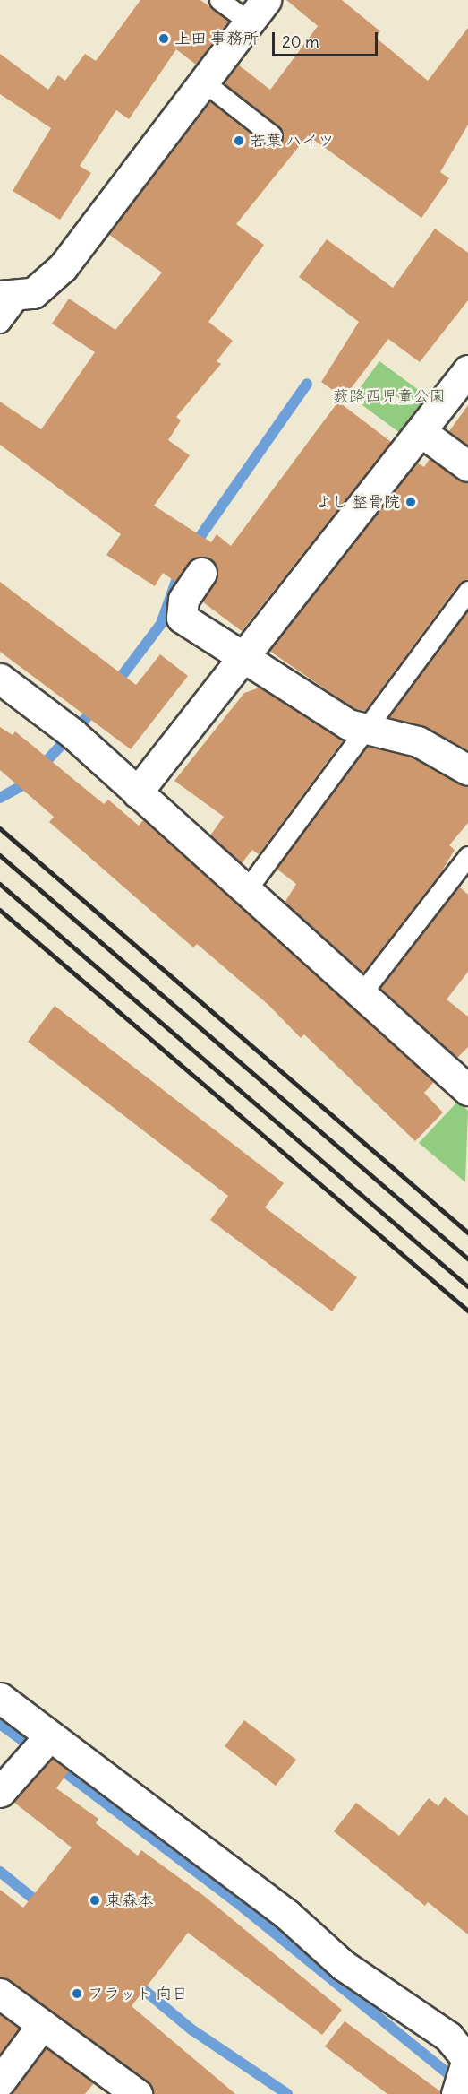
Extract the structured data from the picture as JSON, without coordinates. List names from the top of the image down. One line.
{"parks":["薮路西児童公園"],"places":["上田 事務所","若葉 ハイツ","よし 整骨院","東森本","フラット 向日"],"scale_bar":"20 m"}
